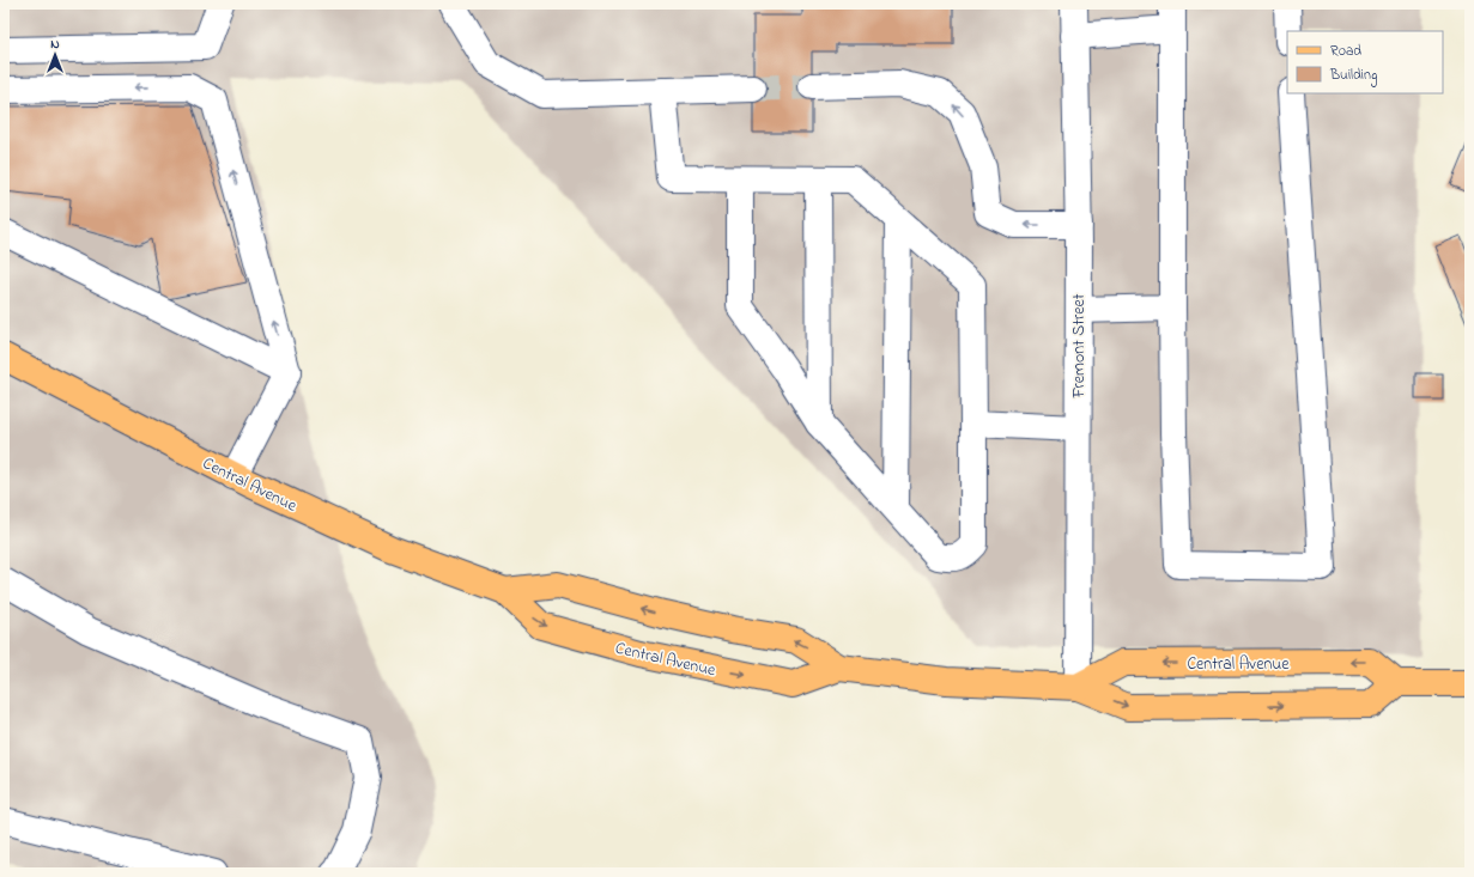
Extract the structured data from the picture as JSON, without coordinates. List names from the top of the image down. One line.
{"streets":{"main road":["Central Avenue"],"street":["Fremont Street"]},"crossings":[["Fremont Street","Central Avenue"]],"legend":["Road","Building"],"north":"top"}
